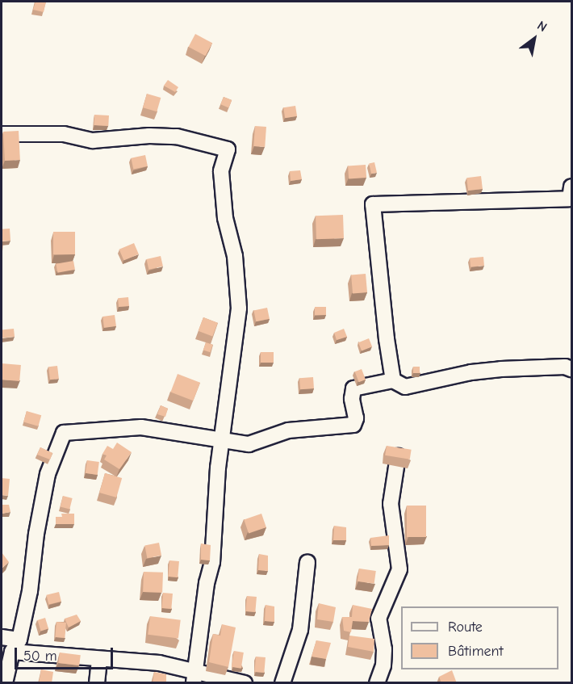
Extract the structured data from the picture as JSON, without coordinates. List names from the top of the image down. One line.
{"legend":["Route","Bâtiment"],"scale_bar":"50 m","north":"top right"}
